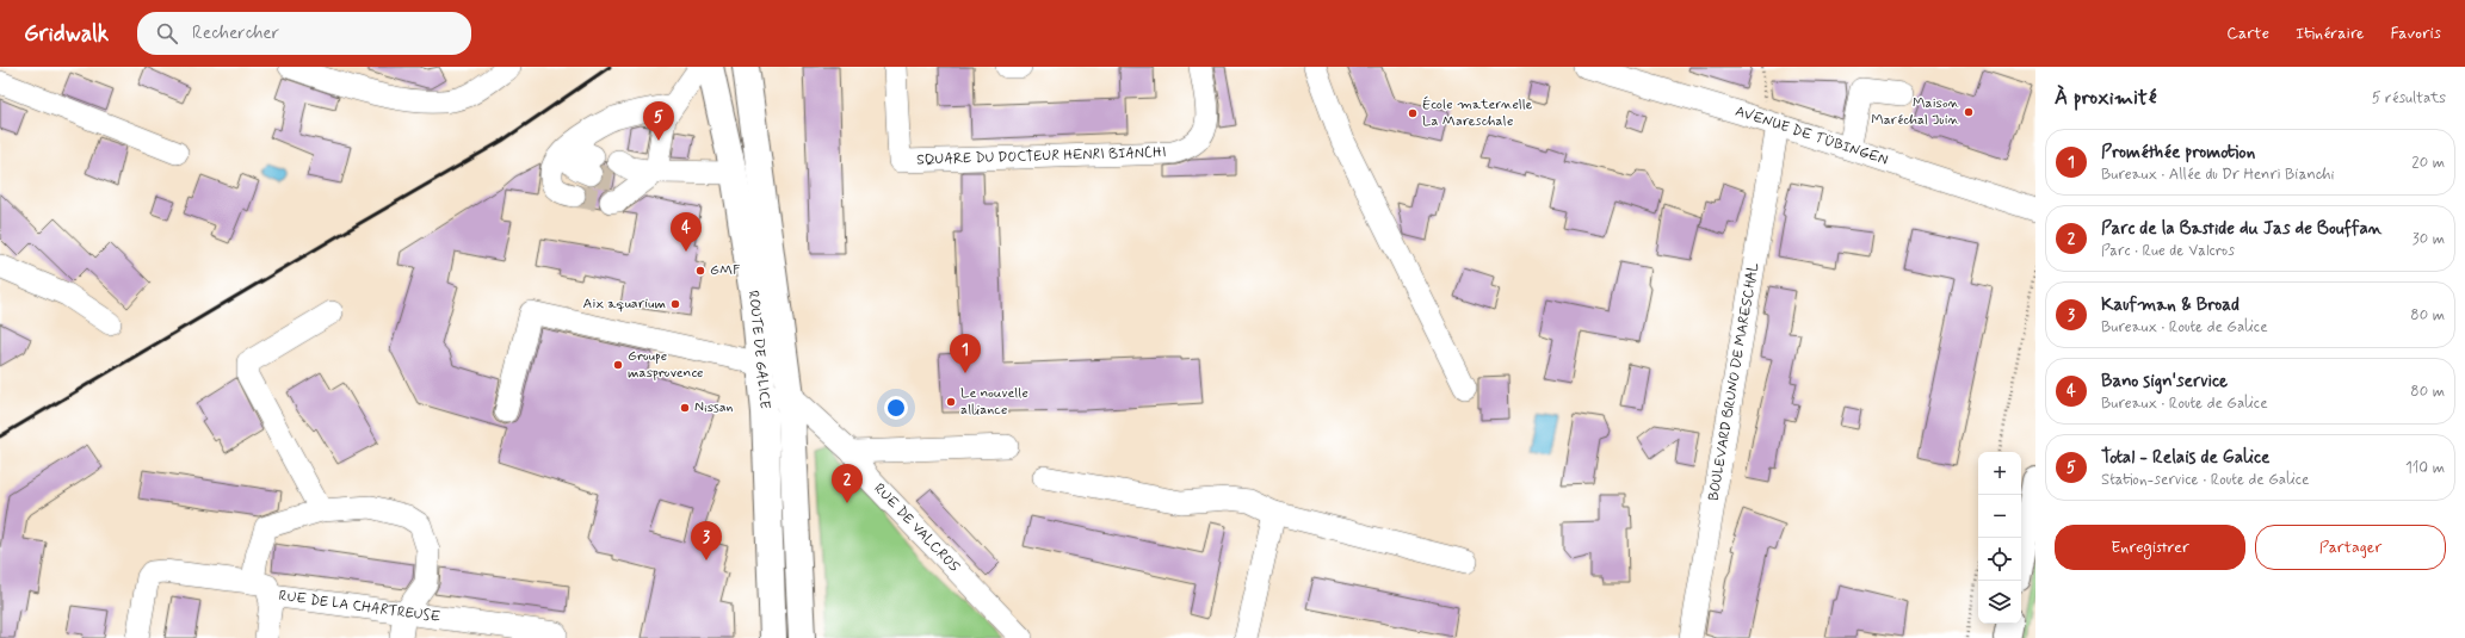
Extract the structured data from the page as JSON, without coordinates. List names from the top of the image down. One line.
{"streets":{"main road":["ROUTE DE GALICE"],"street":["AVENUE DE TÜBINGEN","SQUARE DU DOCTEUR HENRI BIANCHI","BOULEVARD BRUNO DE MARESCHAL","RUE DE VALCROS","RUE DE LA CHARTREUSE"]},"crossings":[["AVENUE DE TÜBINGEN","BOULEVARD BRUNO DE MARESCHAL"],["ROUTE DE GALICE","RUE DE VALCROS"]],"places":["Maison Maréchal Juin","École maternelle La Mareschale","GMF","Aix aquarium","Groupe masprovence","Le nouvelle alliance","Nissan"],"page":{"header":"Gridwalk","search":"Rechercher","nav":["Carte","Itinéraire","Favoris"],"heading":["À proximité","5 résultats"],"pins":["5","4","1","2","3"],"list":[{"mark":"1","name":"Prométhée promotion","note":"Bureaux · Allée du Dr Henri Bianchi","value":"20 m"},{"mark":"2","name":"Parc de la Bastide du Jas de Bouffan","note":"Parc · Rue de Valcros","value":"30 m"},{"mark":"3","name":"Kaufman & Broad","note":"Bureaux · Route de Galice","value":"80 m"},{"mark":"4","name":"Bano sign'service","note":"Bureaux · Route de Galice","value":"80 m"},{"mark":"5","name":"Total - Relais de Galice","note":"Station-service · Route de Galice","value":"110 m"}],"map_buttons":["+","−"],"buttons":["Enregistrer","Partager"]}}
